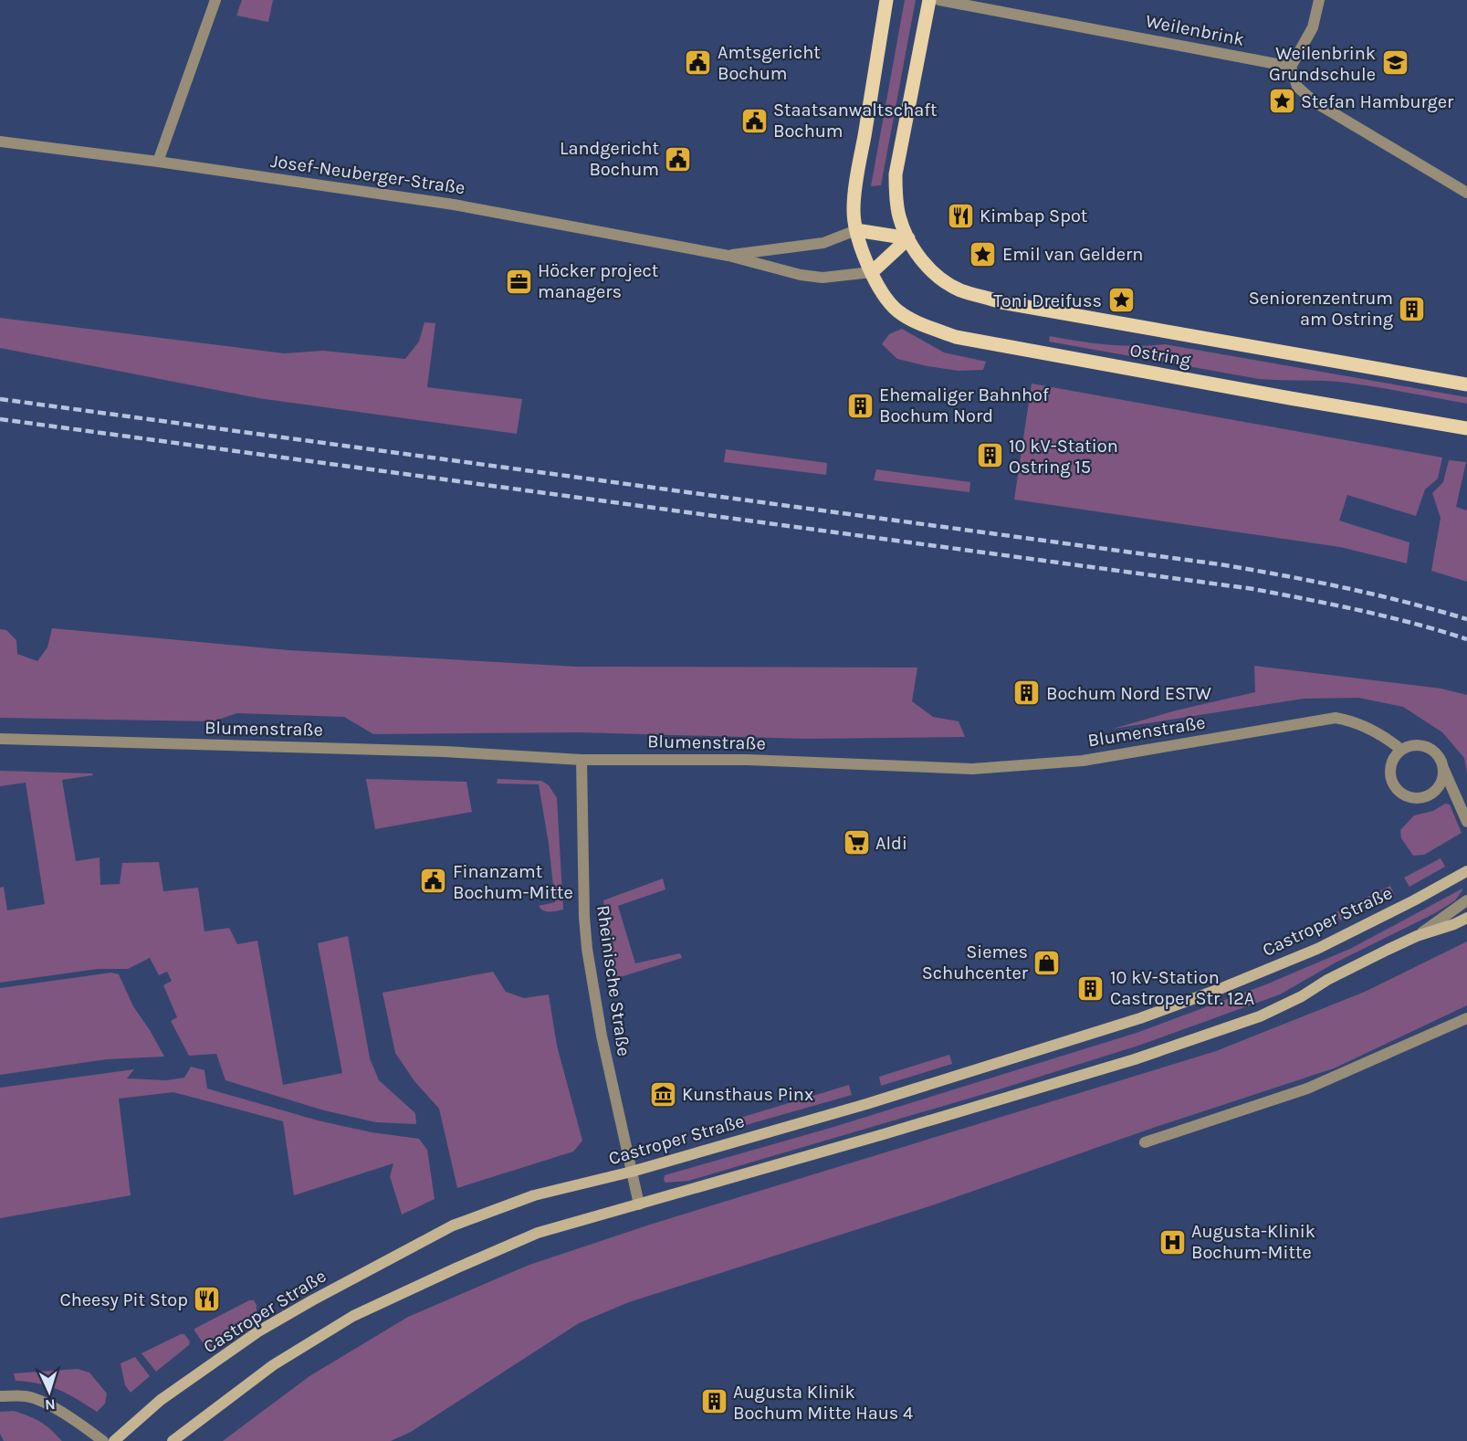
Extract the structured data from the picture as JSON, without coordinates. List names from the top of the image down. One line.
{"streets":{"main road":["Ostring","Castroper Straße"],"street":["Weilenbrink","Josef-Neuberger-Straße","Blumenstraße","Rheinische Straße"]},"crossings":[["Josef-Neuberger-Straße","Ostring"],["Blumenstraße","Rheinische Straße"],["Castroper Straße","Rheinische Straße"]],"places":{"public building":["Amtsgericht Bochum","Staatsanwaltschaft Bochum","Landgericht Bochum","Finanzamt Bochum-Mitte"],"school or university":["Weilenbrink Grundschule"],"place":["Stefan Hamburger","Emil van Geldern","Toni Dreifuss"],"restaurant":["Kimbap Spot","Cheesy Pit Stop"],"office":["Höcker project managers"],"building":["Seniorenzentrum am Ostring","Ehemaliger Bahnhof Bochum Nord","10 kV-Station Ostring 15","Bochum Nord ESTW","10 kV-Station Castroper Str. 12A","Augusta Klinik Bochum Mitte Haus 4"],"supermarket":["Aldi"],"shop":["Siemes Schuhcenter"],"museum":["Kunsthaus Pinx"],"hospital":["Augusta-Klinik Bochum-Mitte"]},"north":"bottom"}
